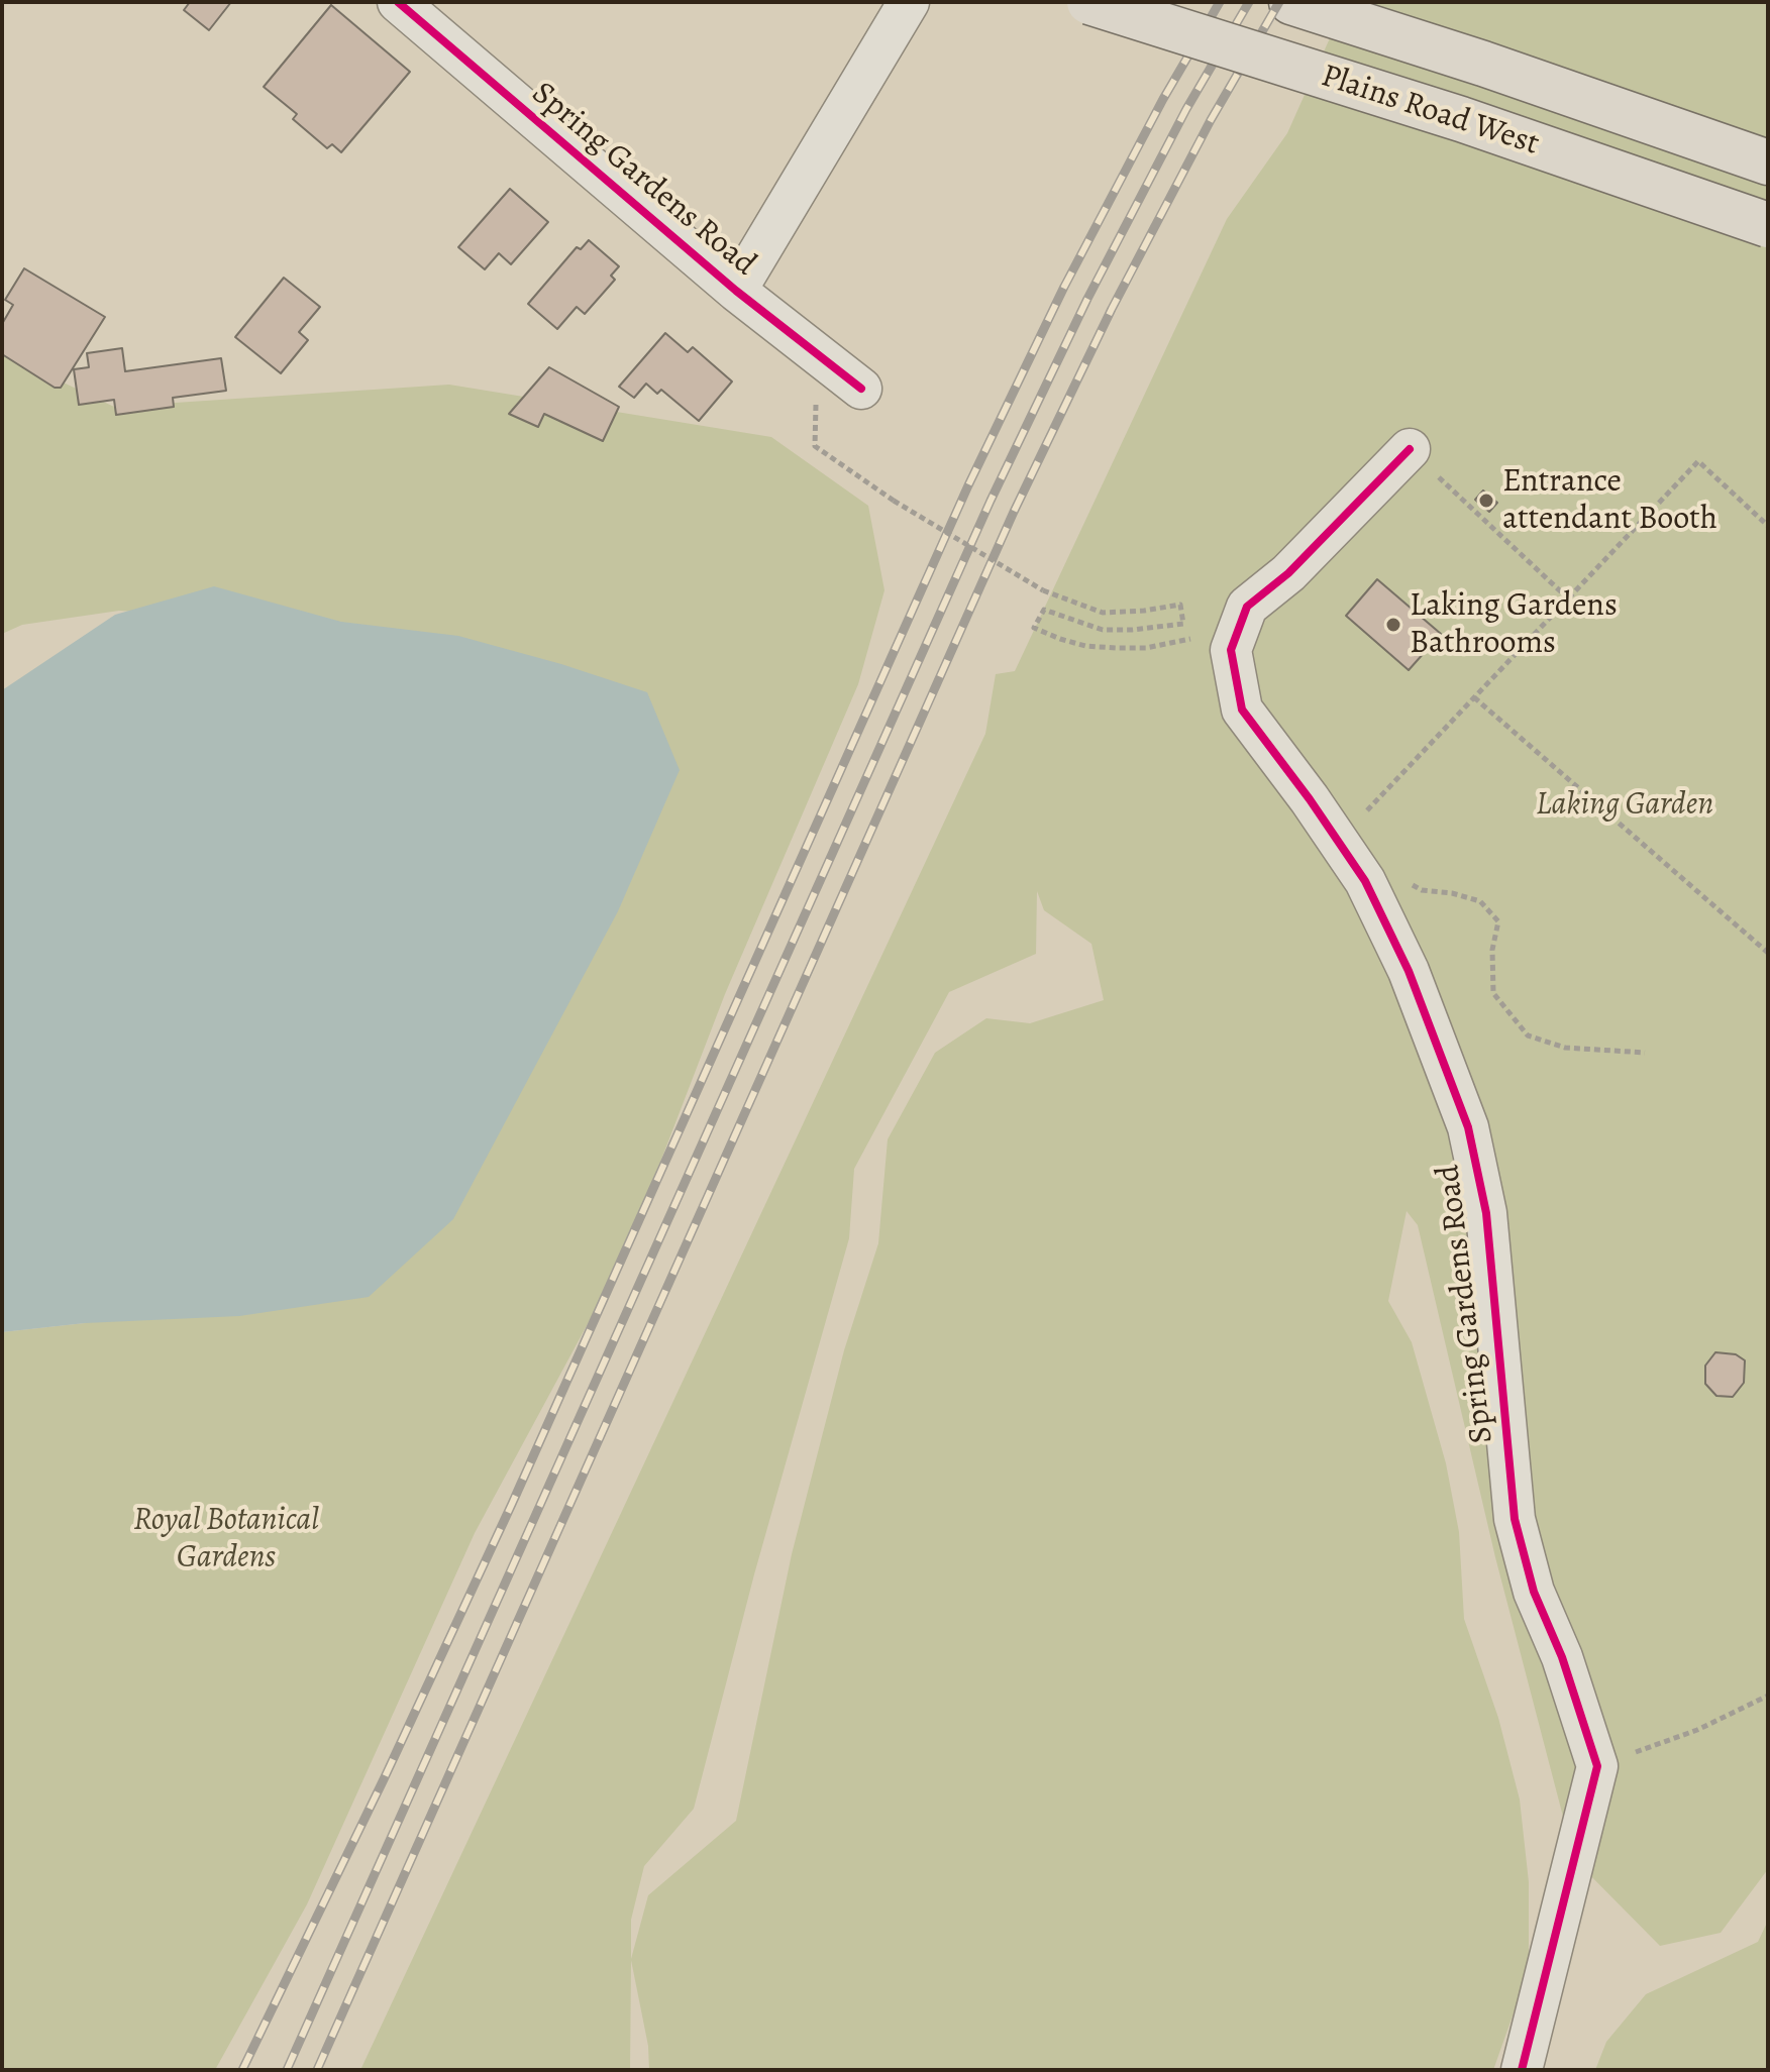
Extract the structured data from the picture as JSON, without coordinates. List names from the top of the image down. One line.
{"streets":{"main road":["Plains Road West"],"street":["Spring Gardens Road"]},"parks":["Laking Garden","Royal Botanical Gardens"],"places":["Entrance attendant Booth","Laking Gardens Bathrooms"]}
